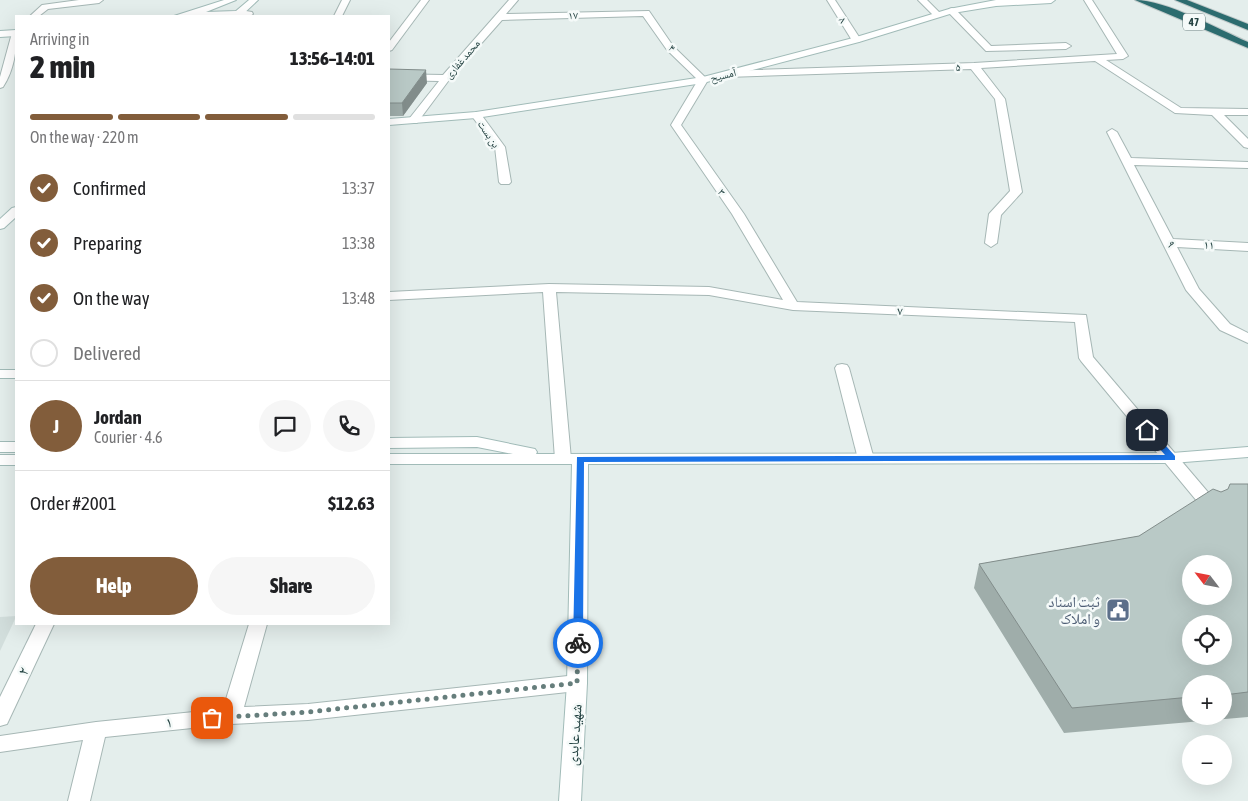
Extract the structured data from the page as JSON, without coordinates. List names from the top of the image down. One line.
{"streets":{"highway":["47"],"street":["۱۷","۸","۴","محمد غفاری","۵","آمسیح","بن بست","۳","۹","۱۱","۷","۲","۱","شهید عابدی"]},"crossings":[["۱۷","۴"],["۱۷","محمد غفاری"],["۸","آمسیح"],["۴","آمسیح"],["۴","۳"],["محمد غفاری","آمسیح"],["۵","آمسیح"],["آمسیح","بن بست"],["آمسیح","۳"],["۳","۷"],["۹","۱۱"],["۱","شهید عابدی"]],"places":{"public building":["ثبت اسناد و املاک"]},"north":"top left","page":{"heading":["2 min","Arriving in","13:56–14:01"],"panel":["Jordan","Courier · 4.6","Order #2001","$12.63"],"bar":"On the way · 220 m","list":[["Confirmed","13:37"],["Preparing","13:38"],["On the way","13:48"],"Delivered"],"round":"J","buttons":["Help","Share"],"map_buttons":["+","−"]}}
